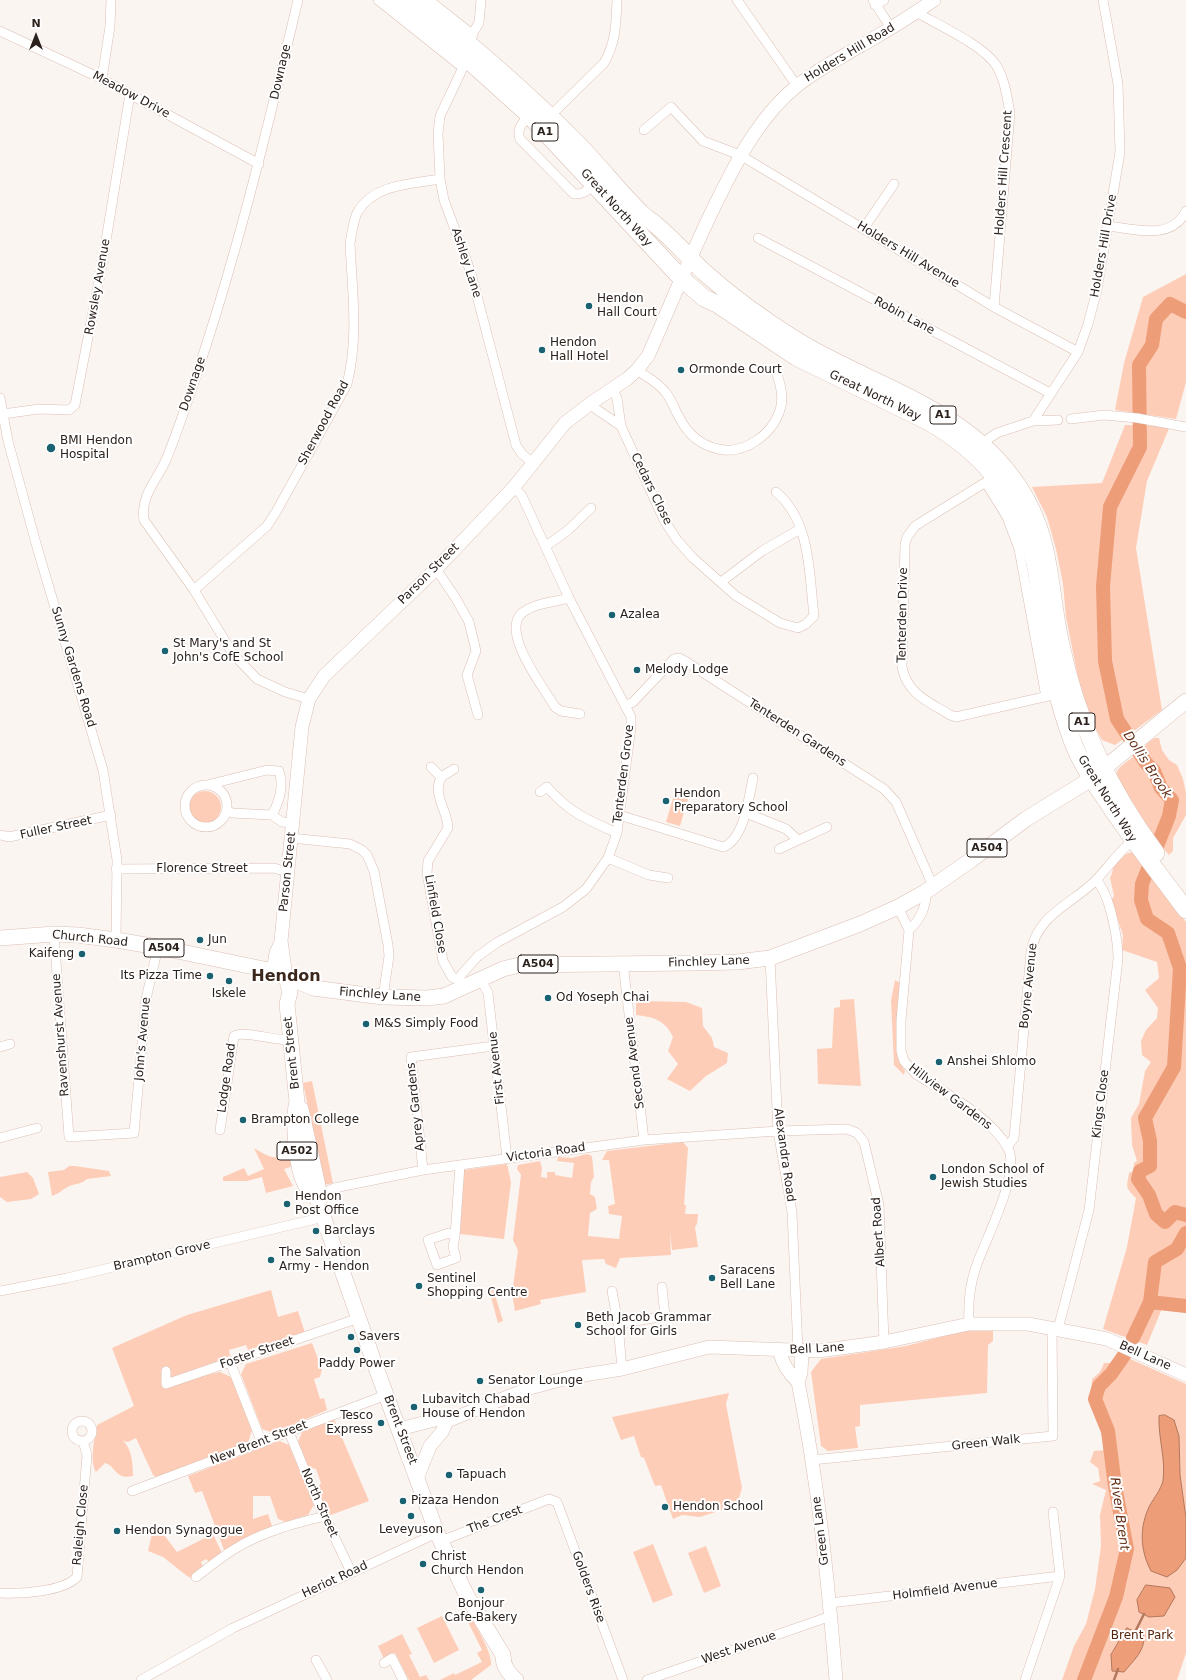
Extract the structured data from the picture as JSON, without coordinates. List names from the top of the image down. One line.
{"streets":{"highway":["A1","Great North Way"],"main road":["A504","Church Road","Finchley Lane","Brent Street","A502"],"street":["Holders Hill Road","Downage","Meadow Drive","Holders Hill Crescent","Holders Hill Drive","Holders Hill Avenue","Ashley Lane","Rowsley Avenue","Robin Lane","Sherwood Road","Cedars Close","Parson Street","Tenterden Drive","Sunny Gardens Road","Tenterden Gardens","Tenterden Grove","Fuller Street","Florence Street","Linfield Close","Boyne Avenue","Ravenshurst Avenue","John's Avenue","Second Avenue","First Avenue","Lodge Road","Hillview Gardens","Kings Close","Aprey Gardens","Victoria Road","Alexandra Road","Albert Road","Brampton Grove","Bell Lane","Foster Street","New Brent Street","Green Walk","North Street","The Crest","Raleigh Close","Green Lane","Heriot Road","Golders Rise","Holmfield Avenue","West Avenue"]},"crossings":[["Holders Hill Road","Holders Hill Crescent"],["Holders Hill Road","Great North Way"],["Holders Hill Road","Holders Hill Avenue"],["Holders Hill Road","Parson Street"],["Downage","Meadow Drive"],["Downage","Sherwood Road"],["Downage","Parson Street"],["Meadow Drive","Rowsley Avenue"],["Holders Hill Crescent","Holders Hill Avenue"],["Great North Way","Ashley Lane"],["Great North Way","Parson Street"],["Great North Way","Tenterden Drive"],["Great North Way","A504"],["Great North Way","Finchley Lane"],["Great North Way","Boyne Avenue"],["Holders Hill Drive","Holders Hill Avenue"],["Holders Hill Drive","Robin Lane"],["Ashley Lane","Sherwood Road"],["Ashley Lane","Parson Street"],["Rowsley Avenue","Sunny Gardens Road"],["Cedars Close","Parson Street"],["Parson Street","Tenterden Grove"],["Parson Street","Florence Street"],["Parson Street","Church Road"],["Parson Street","Finchley Lane"],["Parson Street","Brent Street"],["Sunny Gardens Road","Fuller Street"],["Sunny Gardens Road","Florence Street"],["Sunny Gardens Road","Church Road"],["Tenterden Gardens","Tenterden Grove"],["Tenterden Gardens","Finchley Lane"],["Tenterden Gardens","Hillview Gardens"],["Tenterden Grove","Linfield Close"],["Tenterden Grove","Finchley Lane"],["A504","Finchley Lane"],["Linfield Close","Finchley Lane"],["Church Road","Finchley Lane"],["Church Road","Ravenshurst Avenue"],["Church Road","John's Avenue"],["Church Road","Brent Street"],["Finchley Lane","Brent Street"],["Finchley Lane","Second Avenue"],["Finchley Lane","First Avenue"],["Finchley Lane","Hillview Gardens"],["Finchley Lane","Alexandra Road"],["Boyne Avenue","Hillview Gardens"],["Boyne Avenue","Kings Close"],["Ravenshurst Avenue","John's Avenue"],["Brent Street","Lodge Road"],["Brent Street","Victoria Road"],["Brent Street","Brampton Grove"],["Brent Street","Bell Lane"],["Brent Street","Foster Street"],["Brent Street","New Brent Street"],["Brent Street","The Crest"],["Brent Street","Heriot Road"],["Second Avenue","Victoria Road"],["First Avenue","Aprey Gardens"],["First Avenue","Victoria Road"],["Hillview Gardens","Bell Lane"],["Kings Close","Bell Lane"],["Kings Close","Green Walk"],["Aprey Gardens","Victoria Road"],["Victoria Road","Alexandra Road"],["Victoria Road","Albert Road"],["Alexandra Road","Albert Road"],["Alexandra Road","Bell Lane"],["Alexandra Road","Green Lane"],["Albert Road","Bell Lane"],["Bell Lane","Green Walk"],["Bell Lane","Green Lane"],["New Brent Street","North Street"],["Green Walk","Green Lane"],["North Street","Heriot Road"],["The Crest","Heriot Road"],["The Crest","Golders Rise"],["Green Lane","Holmfield Avenue"],["Green Lane","West Avenue"],["Holmfield Avenue","West Avenue"]],"districts":["Hendon"],"water":["Dollis Brook","River Brent"],"parks":["Brent Park"],"places":["Hendon Hall Court","Hendon Hall Hotel","Ormonde Court","BMI Hendon Hospital","Azalea","St Mary's and St John's CofE School","Melody Lodge","Hendon Preparatory School","Jun","Kaifeng","Its Pizza Time","Iskele","Od Yoseph Chai","M&S Simply Food","Anshei Shlomo","Brampton College","London School of Jewish Studies","Hendon Post Office","Barclays","The Salvation Army - Hendon","Saracens Bell Lane","Sentinel Shopping Centre","Beth Jacob Grammar School for Girls","Savers","Paddy Power","Senator Lounge","Lubavitch Chabad House of Hendon","Tesco Express","Tapuach","Pizaza Hendon","Hendon School","Leveyuson","Hendon Synagogue","Christ Church Hendon","Bonjour Cafe-Bakery"],"north":"top"}
